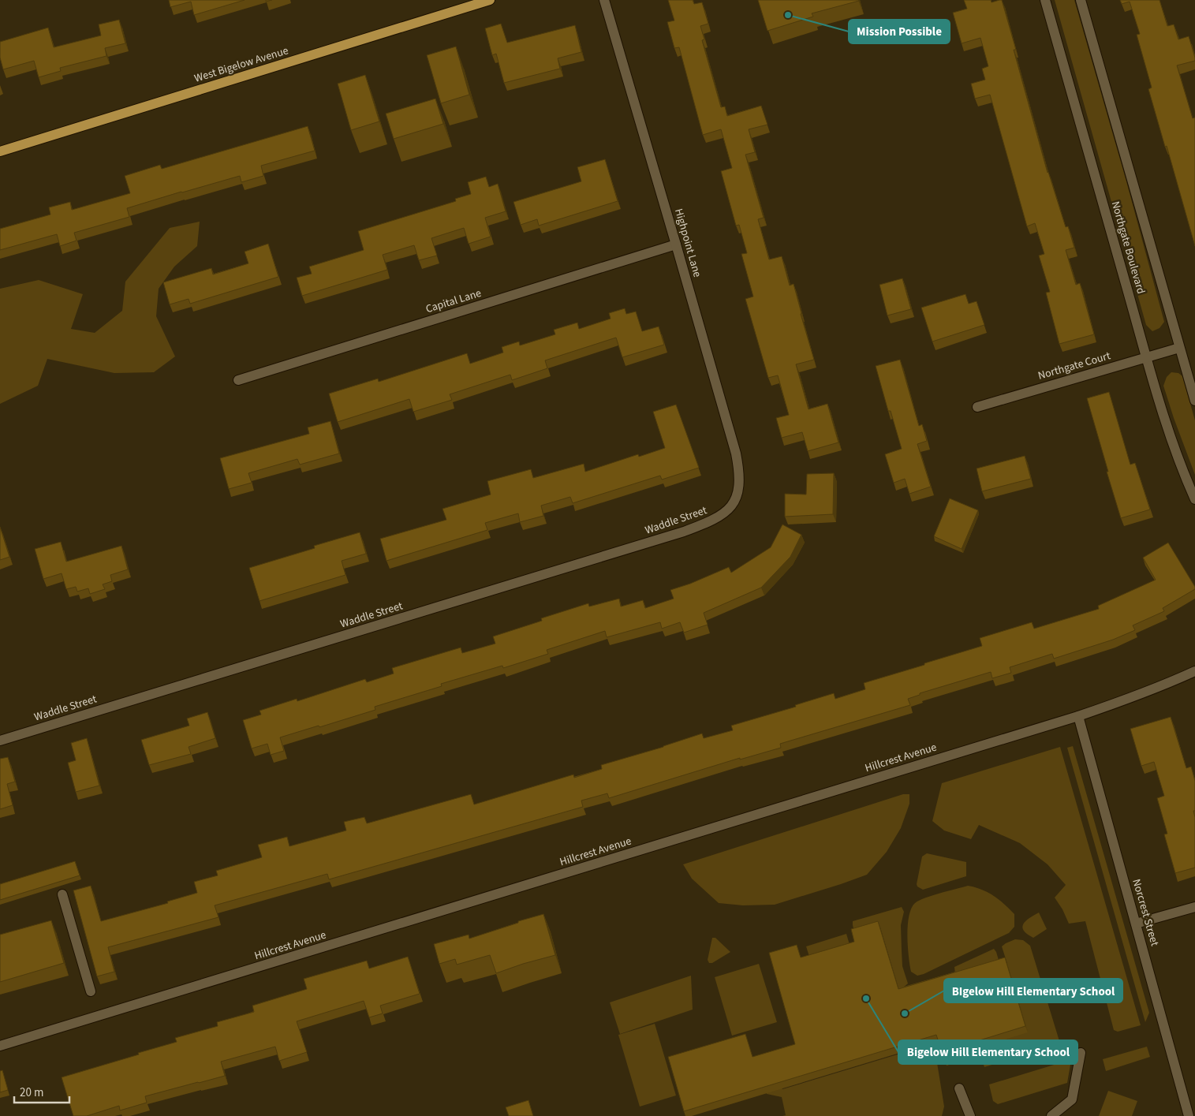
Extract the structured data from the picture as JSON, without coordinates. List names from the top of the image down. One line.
{"streets":{"main road":["West Bigelow Avenue"],"street":["Highpoint Lane","Northgate Boulevard","Capital Lane","Northgate Court","Waddle Street","Hillcrest Avenue","Norcrest Street"]},"crossings":[["Highpoint Lane","Capital Lane"],["Highpoint Lane","Waddle Street"],["Northgate Boulevard","Northgate Court"],["Hillcrest Avenue","Norcrest Street"]],"places":["Mission Possible","Bigelow Hill Elementary School","BIgelow Hill Elementary School"],"scale_bar":"20 m"}
